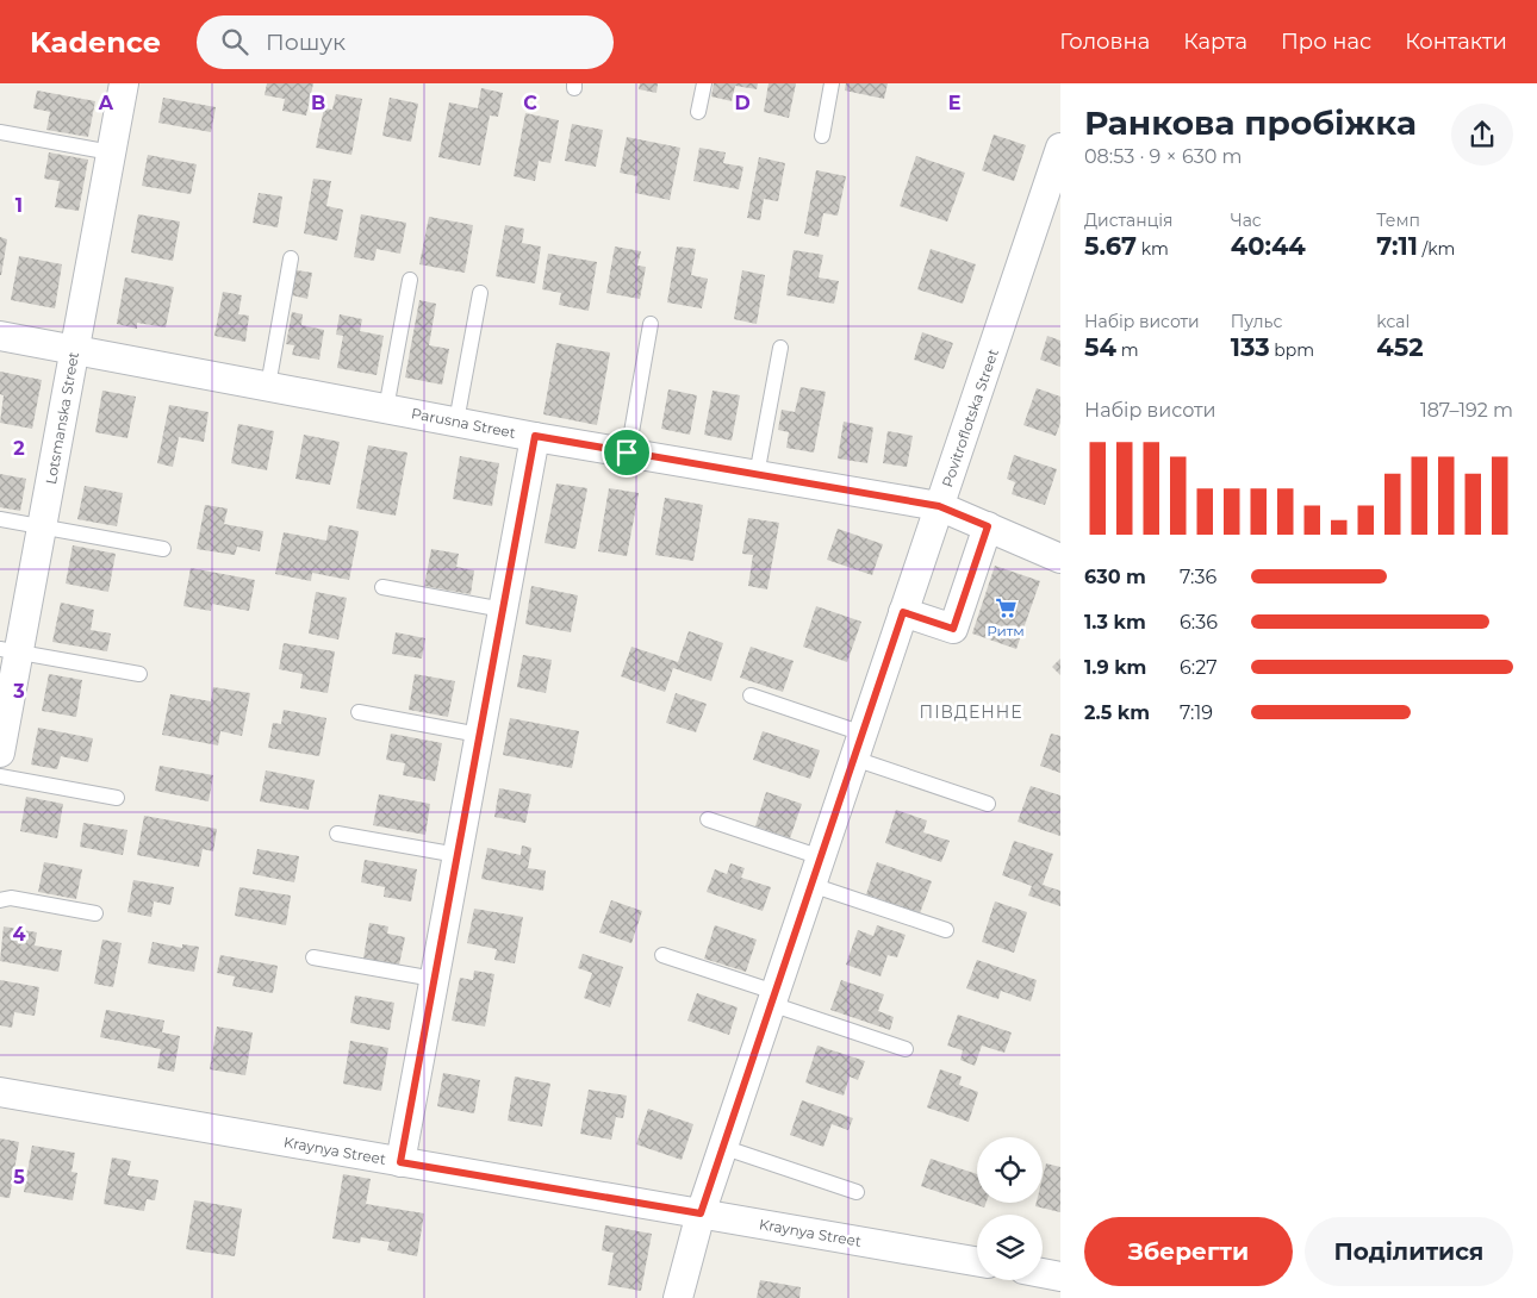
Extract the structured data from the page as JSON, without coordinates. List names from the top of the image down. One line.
{"streets":{"street":["Lotsmanska Street","Povitroflotska Street","Parusna Street","Kraynya Street"]},"crossings":[["Lotsmanska Street","Parusna Street"],["Povitroflotska Street","Parusna Street"],["Povitroflotska Street","Kraynya Street"]],"districts":["ПІВДЕННЕ"],"places":{"supermarket":["Ритм"]},"page":{"header":"Kadence","search":"Пошук","nav":["Головна","Карта","Про нас","Контакти"],"heading":["Ранкова пробіжка","08:53 · 9 × 630 m"],"stats":[["Дистанція","5.67 km"],["Час","40:44"],["Темп","7:11 /km"],["Набір висоти","54 m"],["Пульс","133 bpm"],["kcal","452"]],"chart":["Набір висоти","187–192 m"],"list":[{"name":"630 m","note":"7:36"},{"name":"1.3 km","note":"6:36"},{"name":"1.9 km","note":"6:27"},{"name":"2.5 km","note":"7:19"}],"buttons":["Зберегти","Поділитися"]},"grid":{"columns":["A","B","C","D","E"],"rows":["1","2","3","4","5"]}}
